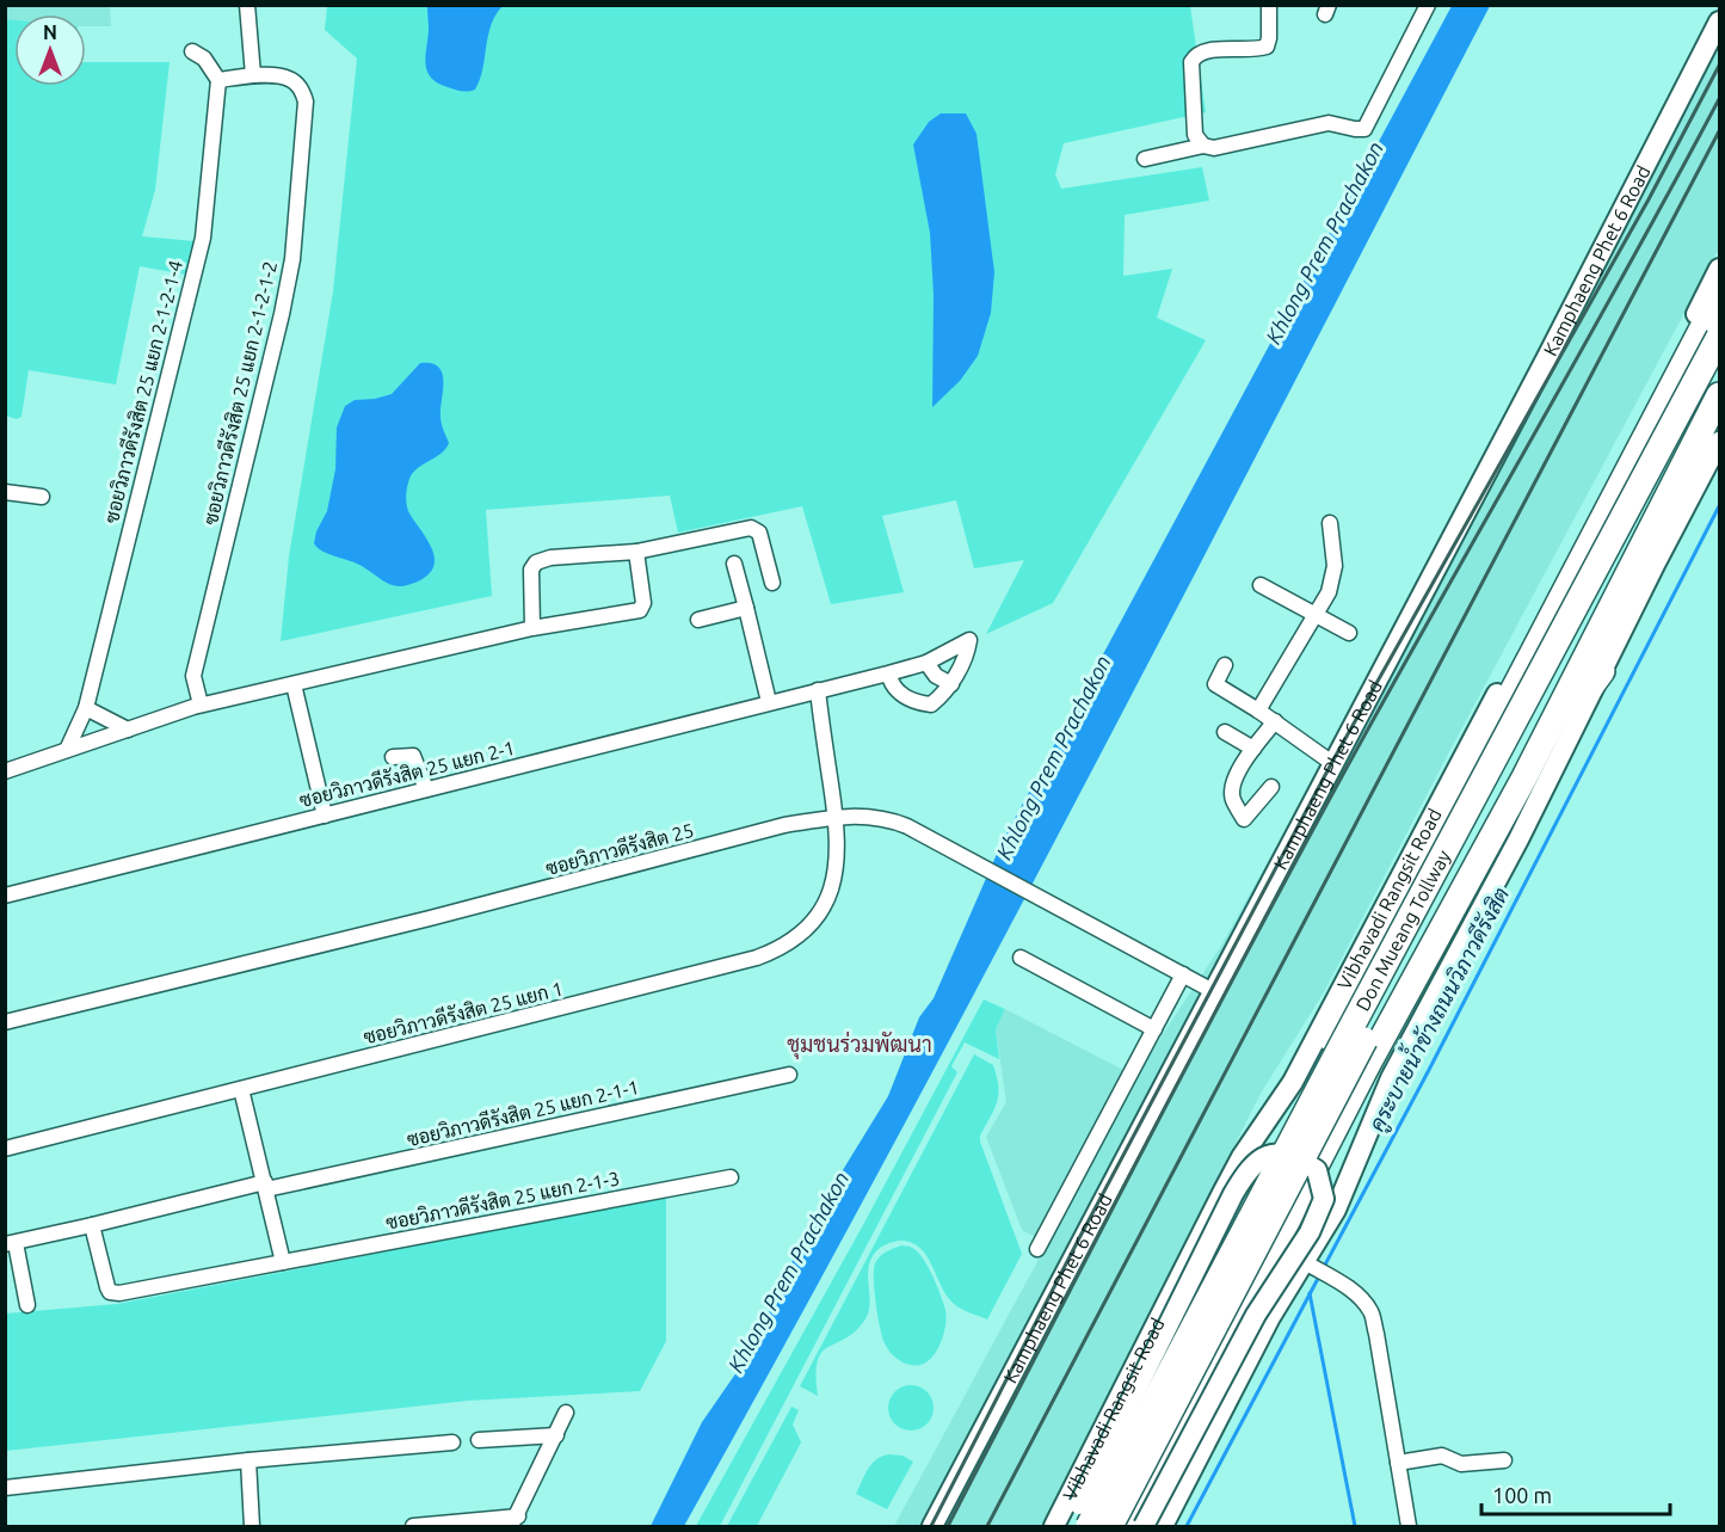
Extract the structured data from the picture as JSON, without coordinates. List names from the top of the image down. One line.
{"streets":{"highway":["Vibhavadi Rangsit Road","Don Mueang Tollway"],"main road":["Kamphaeng Phet 6 Road"],"street":["ซอยวิภาวดีรังสิต 25 แยก 2-1-2-1-4","ซอยวิภาวดีรังสิต 25 แยก 2-1-2-1-2","ซอยวิภาวดีรังสิต 25 แยก 2-1","ซอยวิภาวดีรังสิต 25","ซอยวิภาวดีรังสิต 25 แยก 1","ซอยวิภาวดีรังสิต 25 แยก 2-1-1","ซอยวิภาวดีรังสิต 25 แยก 2-1-3"]},"crossings":[["Kamphaeng Phet 6 Road","ซอยวิภาวดีรังสิต 25"],["ซอยวิภาวดีรังสิต 25 แยก 2-1-2-1-4","ซอยวิภาวดีรังสิต 25 แยก 2-1-2-1-2"],["ซอยวิภาวดีรังสิต 25 แยก 2-1","ซอยวิภาวดีรังสิต 25 แยก 1"],["ซอยวิภาวดีรังสิต 25","ซอยวิภาวดีรังสิต 25 แยก 1"],["Vibhavadi Rangsit Road","Don Mueang Tollway"],["ซอยวิภาวดีรังสิต 25 แยก 2-1-1","ซอยวิภาวดีรังสิต 25 แยก 2-1-3"]],"districts":["ชุมชนร่วมพัฒนา"],"water":["Khlong Prem Prachakon","คูระบายน้ำข้างถนนวิภาวดีรังสิต"],"scale_bar":"100 m","north":"top"}
